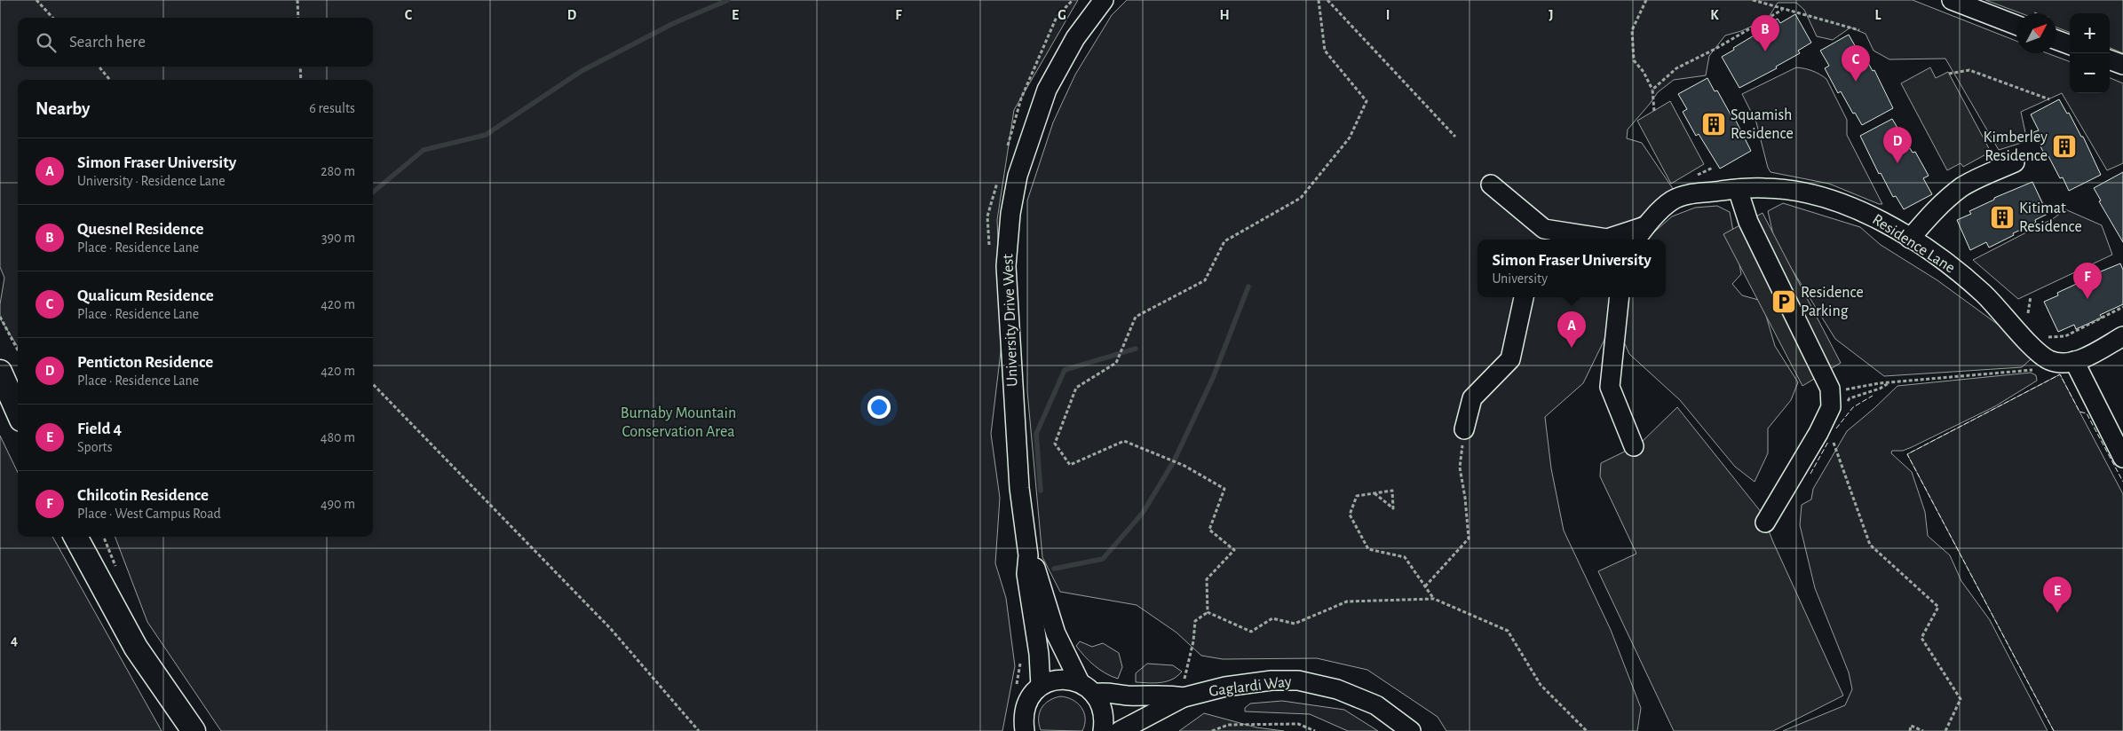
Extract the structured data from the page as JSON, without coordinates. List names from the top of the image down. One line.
{"streets":{"street":["Residence Lane","University Drive West","Gaglardi Way"]},"crossings":[["University Drive West","Gaglardi Way"]],"parks":["Burnaby Mountain Conservation Area"],"places":{"building":["Squamish Residence","Kimberley Residence","Kitimat Residence"],"parking":["Residence Parking"]},"north":"top right","page":{"map_buttons":["+","−"],"pins":["B","C","D","F","A","E"],"search":"Search here","heading":["Nearby","6 results"],"list":[{"mark":"A","name":"Simon Fraser University","note":"University · Residence Lane","value":"280 m"},{"mark":"B","name":"Quesnel Residence","note":"Place · Residence Lane","value":"390 m"},{"mark":"C","name":"Qualicum Residence","note":"Place · Residence Lane","value":"420 m"},{"mark":"D","name":"Penticton Residence","note":"Place · Residence Lane","value":"420 m"},{"mark":"E","name":"Field 4","note":"Sports","value":"480 m"},{"mark":"F","name":"Chilcotin Residence","note":"Place · West Campus Road","value":"490 m"}],"popup":["Simon Fraser University","University"]},"grid":{"columns":["C","D","E","F","G","H","I","J","K","L"],"rows":["4"]}}
